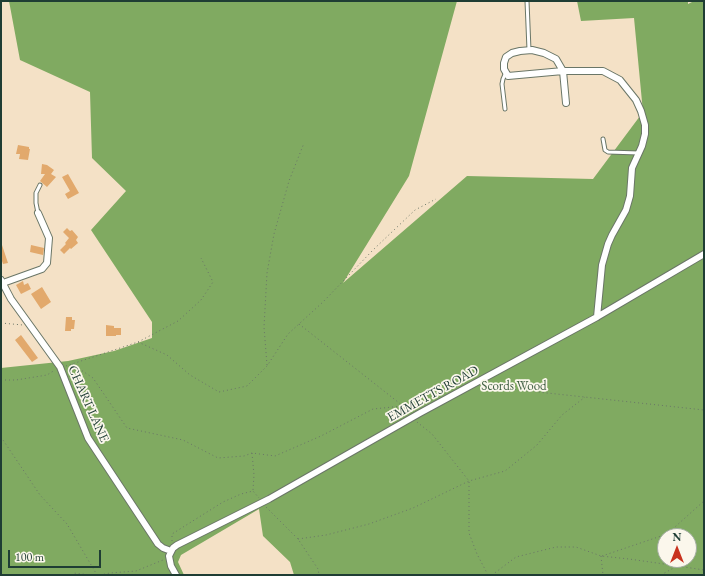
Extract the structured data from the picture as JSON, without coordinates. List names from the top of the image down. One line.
{"streets":{"street":["EMMETTS ROAD","CHART LANE"]},"crossings":[["EMMETTS ROAD","CHART LANE"]],"parks":["Scords Wood"],"scale_bar":"100 m","north":"top"}
